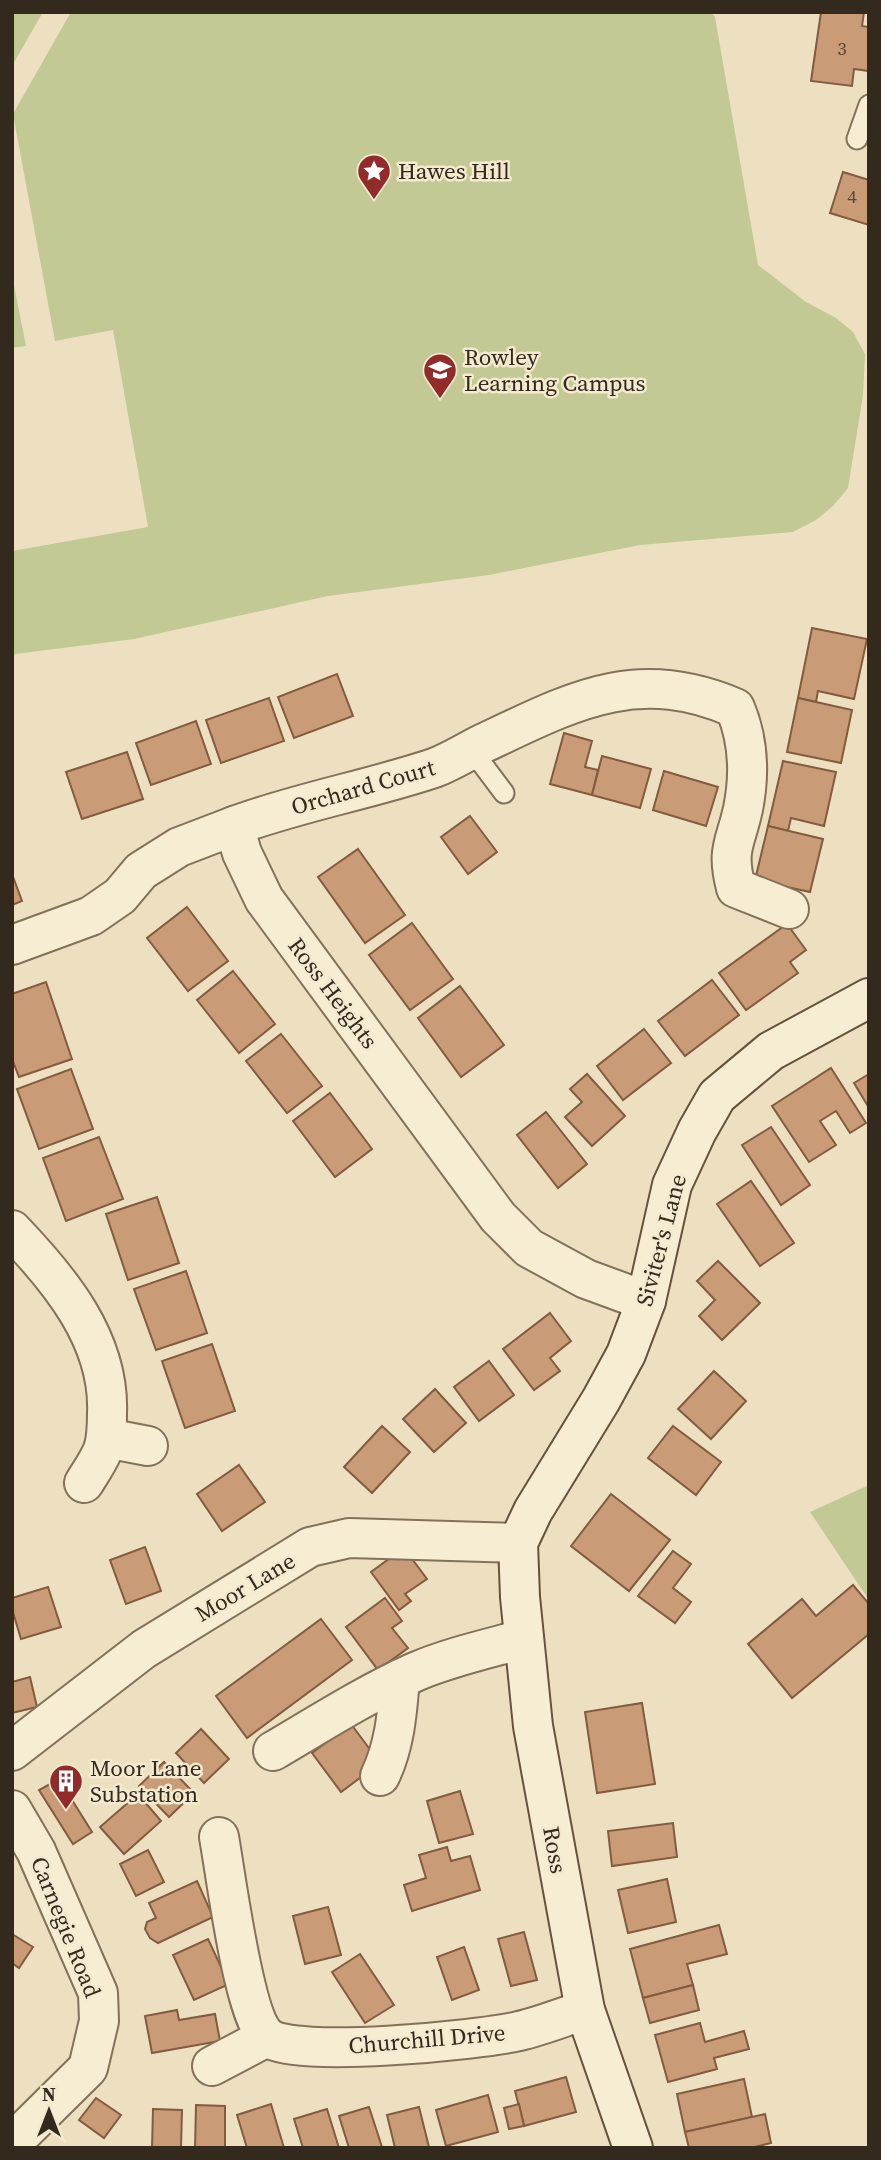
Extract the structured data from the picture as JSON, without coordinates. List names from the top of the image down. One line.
{"streets":{"street":["Orchard Court","Ross Heights","Siviter's Lane","Moor Lane","Ross","Carnegie Road","Churchill Drive"]},"crossings":[["Orchard Court","Ross Heights"],["Ross Heights","Siviter's Lane"],["Siviter's Lane","Moor Lane"],["Siviter's Lane","Ross"],["Moor Lane","Ross"],["Ross","Churchill Drive"]],"places":{"place":["Hawes Hill"],"school or university":["Rowley Learning Campus"],"building":["Moor Lane Substation"]},"house_numbers":["3","4"],"north":"top"}
